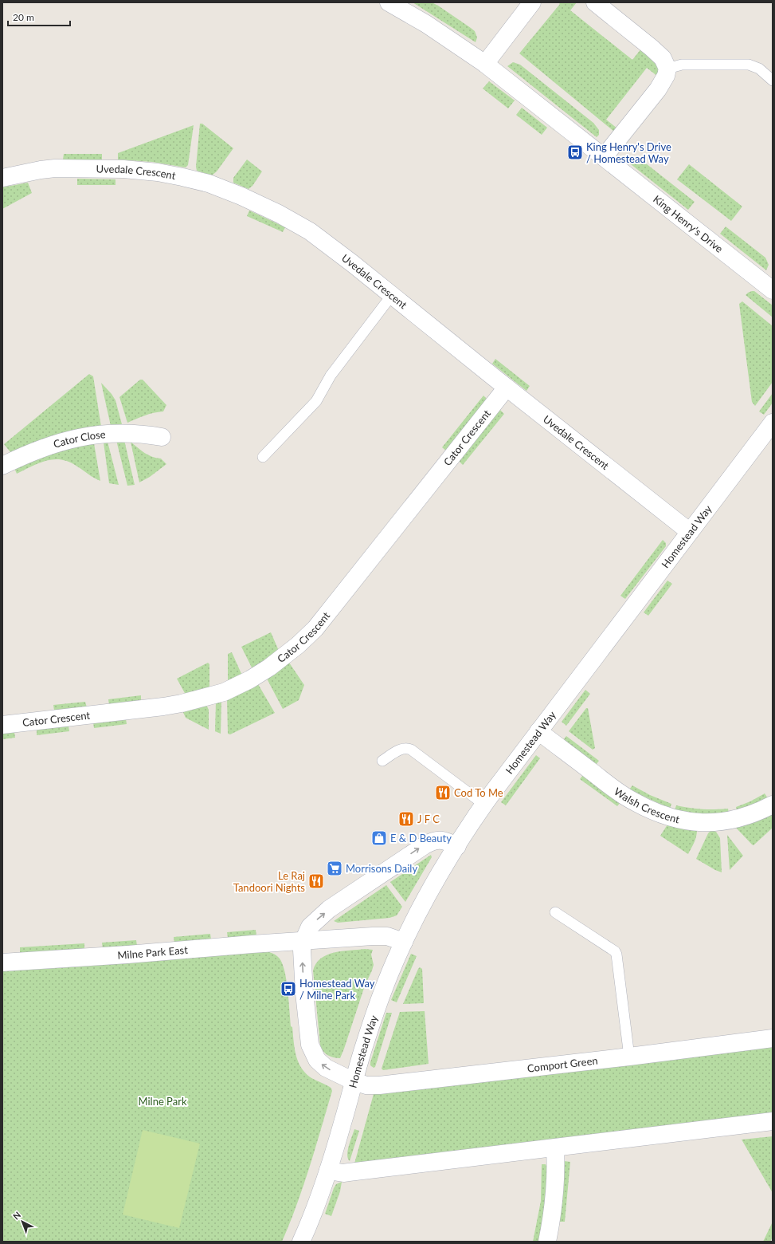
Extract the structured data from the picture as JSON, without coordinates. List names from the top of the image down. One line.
{"streets":{"street":["Uvedale Crescent","King Henry's Drive","Cator Crescent","Cator Close","Homestead Way","Walsh Crescent","Milne Park East","Comport Green"]},"crossings":[["Uvedale Crescent","Cator Crescent"],["Uvedale Crescent","Homestead Way"],["Homestead Way","Walsh Crescent"],["Homestead Way","Milne Park East"],["Homestead Way","Comport Green"]],"parks":["Milne Park"],"places":{"bus stop":["King Henry's Drive / Homestead Way","Homestead Way / Milne Park"],"restaurant":["Cod To Me","J F C","Le Raj Tandoori Nights"],"shop":["E & D Beauty"],"supermarket":["Morrisons Daily"]},"scale_bar":"20 m","north":"top left"}
